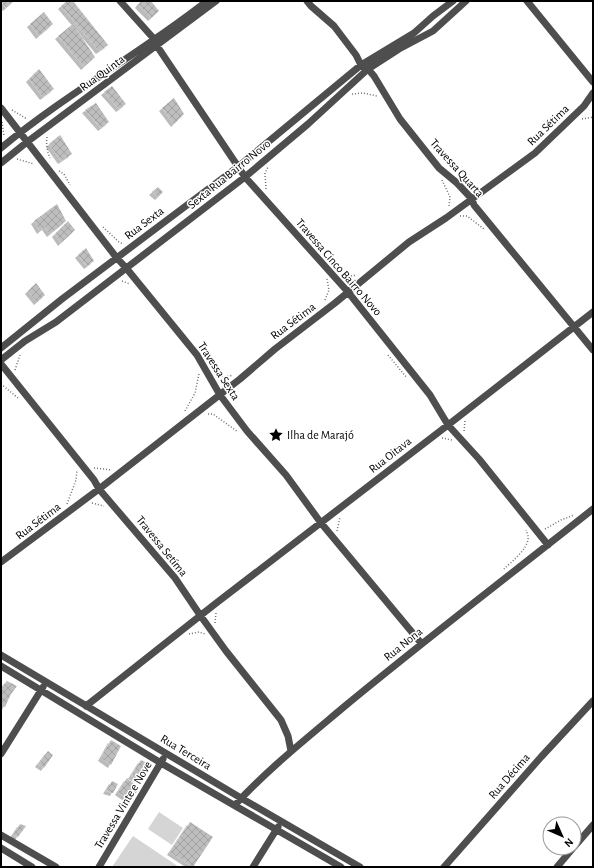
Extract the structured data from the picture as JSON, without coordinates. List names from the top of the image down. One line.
{"streets":{"street":["Rua Quinta","Rua Sétima","Travessa Quarta","Sexta Rua Bairro Novo","Rua Sexta","Travessa Cinco Bairro Novo","Travessa Sexta","Rua Oitava","Travessa Setíma","Rua Nona","Rua Terceira","Rua Décima","Travessa Vinte e Nove"]},"crossings":[["Rua Quinta","Travessa Cinco Bairro Novo"],["Rua Quinta","Travessa Sexta"],["Rua Sétima","Travessa Quarta"],["Rua Sétima","Travessa Cinco Bairro Novo"],["Rua Sétima","Travessa Sexta"],["Rua Sétima","Travessa Setíma"],["Travessa Quarta","Sexta Rua Bairro Novo"],["Travessa Quarta","Rua Sexta"],["Travessa Quarta","Rua Oitava"],["Sexta Rua Bairro Novo","Travessa Cinco Bairro Novo"],["Sexta Rua Bairro Novo","Travessa Sexta"],["Rua Sexta","Travessa Cinco Bairro Novo"],["Rua Sexta","Travessa Sexta"],["Travessa Cinco Bairro Novo","Rua Oitava"],["Travessa Cinco Bairro Novo","Rua Nona"],["Travessa Sexta","Rua Oitava"],["Travessa Sexta","Rua Nona"],["Rua Oitava","Travessa Setíma"],["Rua Oitava","Rua Terceira"],["Travessa Setíma","Rua Nona"],["Rua Nona","Rua Terceira"],["Rua Terceira","Travessa Vinte e Nove"]],"places":{"place":["Ilha de Marajó"]},"north":"bottom right"}
